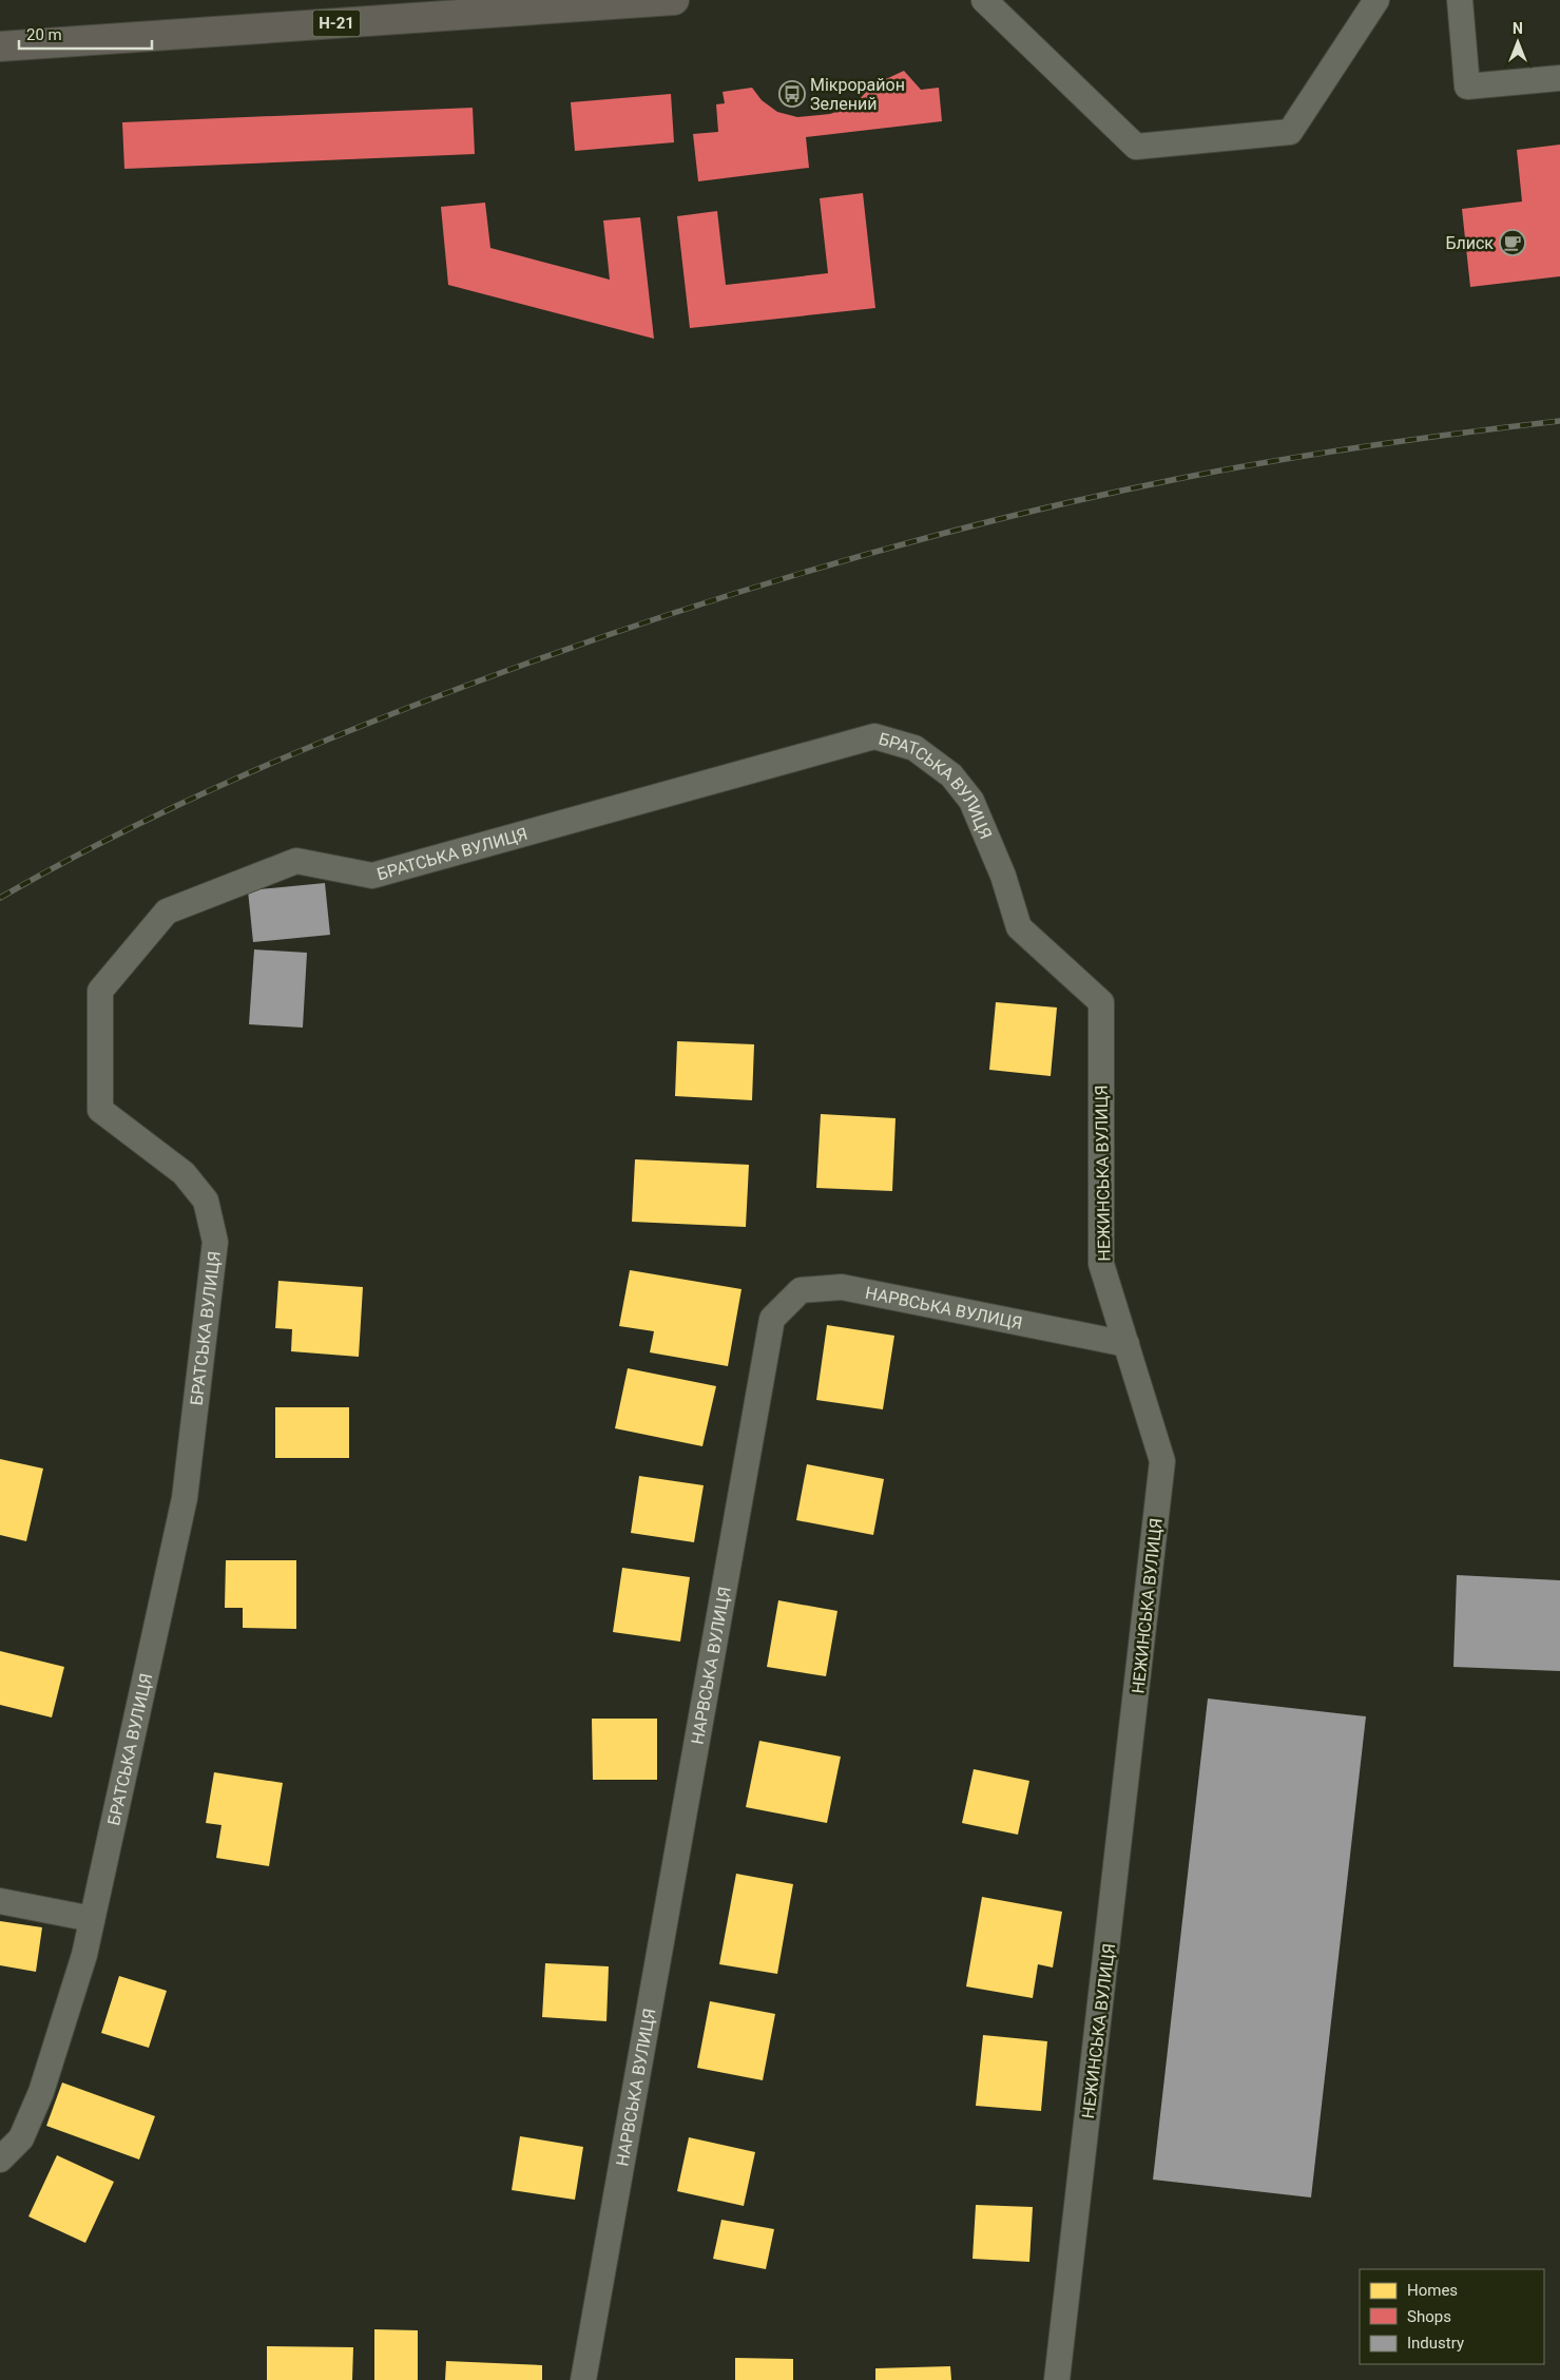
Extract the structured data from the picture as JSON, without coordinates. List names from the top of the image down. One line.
{"streets":{"main road":["Н-21"],"lane":["БРАТСЬКА ВУЛИЦЯ","НЕЖИНСЬКА ВУЛИЦЯ","НАРВСЬКА ВУЛИЦЯ"]},"crossings":[["БРАТСЬКА ВУЛИЦЯ","НЕЖИНСЬКА ВУЛИЦЯ"],["НЕЖИНСЬКА ВУЛИЦЯ","НАРВСЬКА ВУЛИЦЯ"]],"places":{"bus stop":["Мікрорайон Зелений"],"cafe":["Блиск"]},"legend":["Homes","Shops","Industry"],"scale_bar":"20 m","north":"top"}
